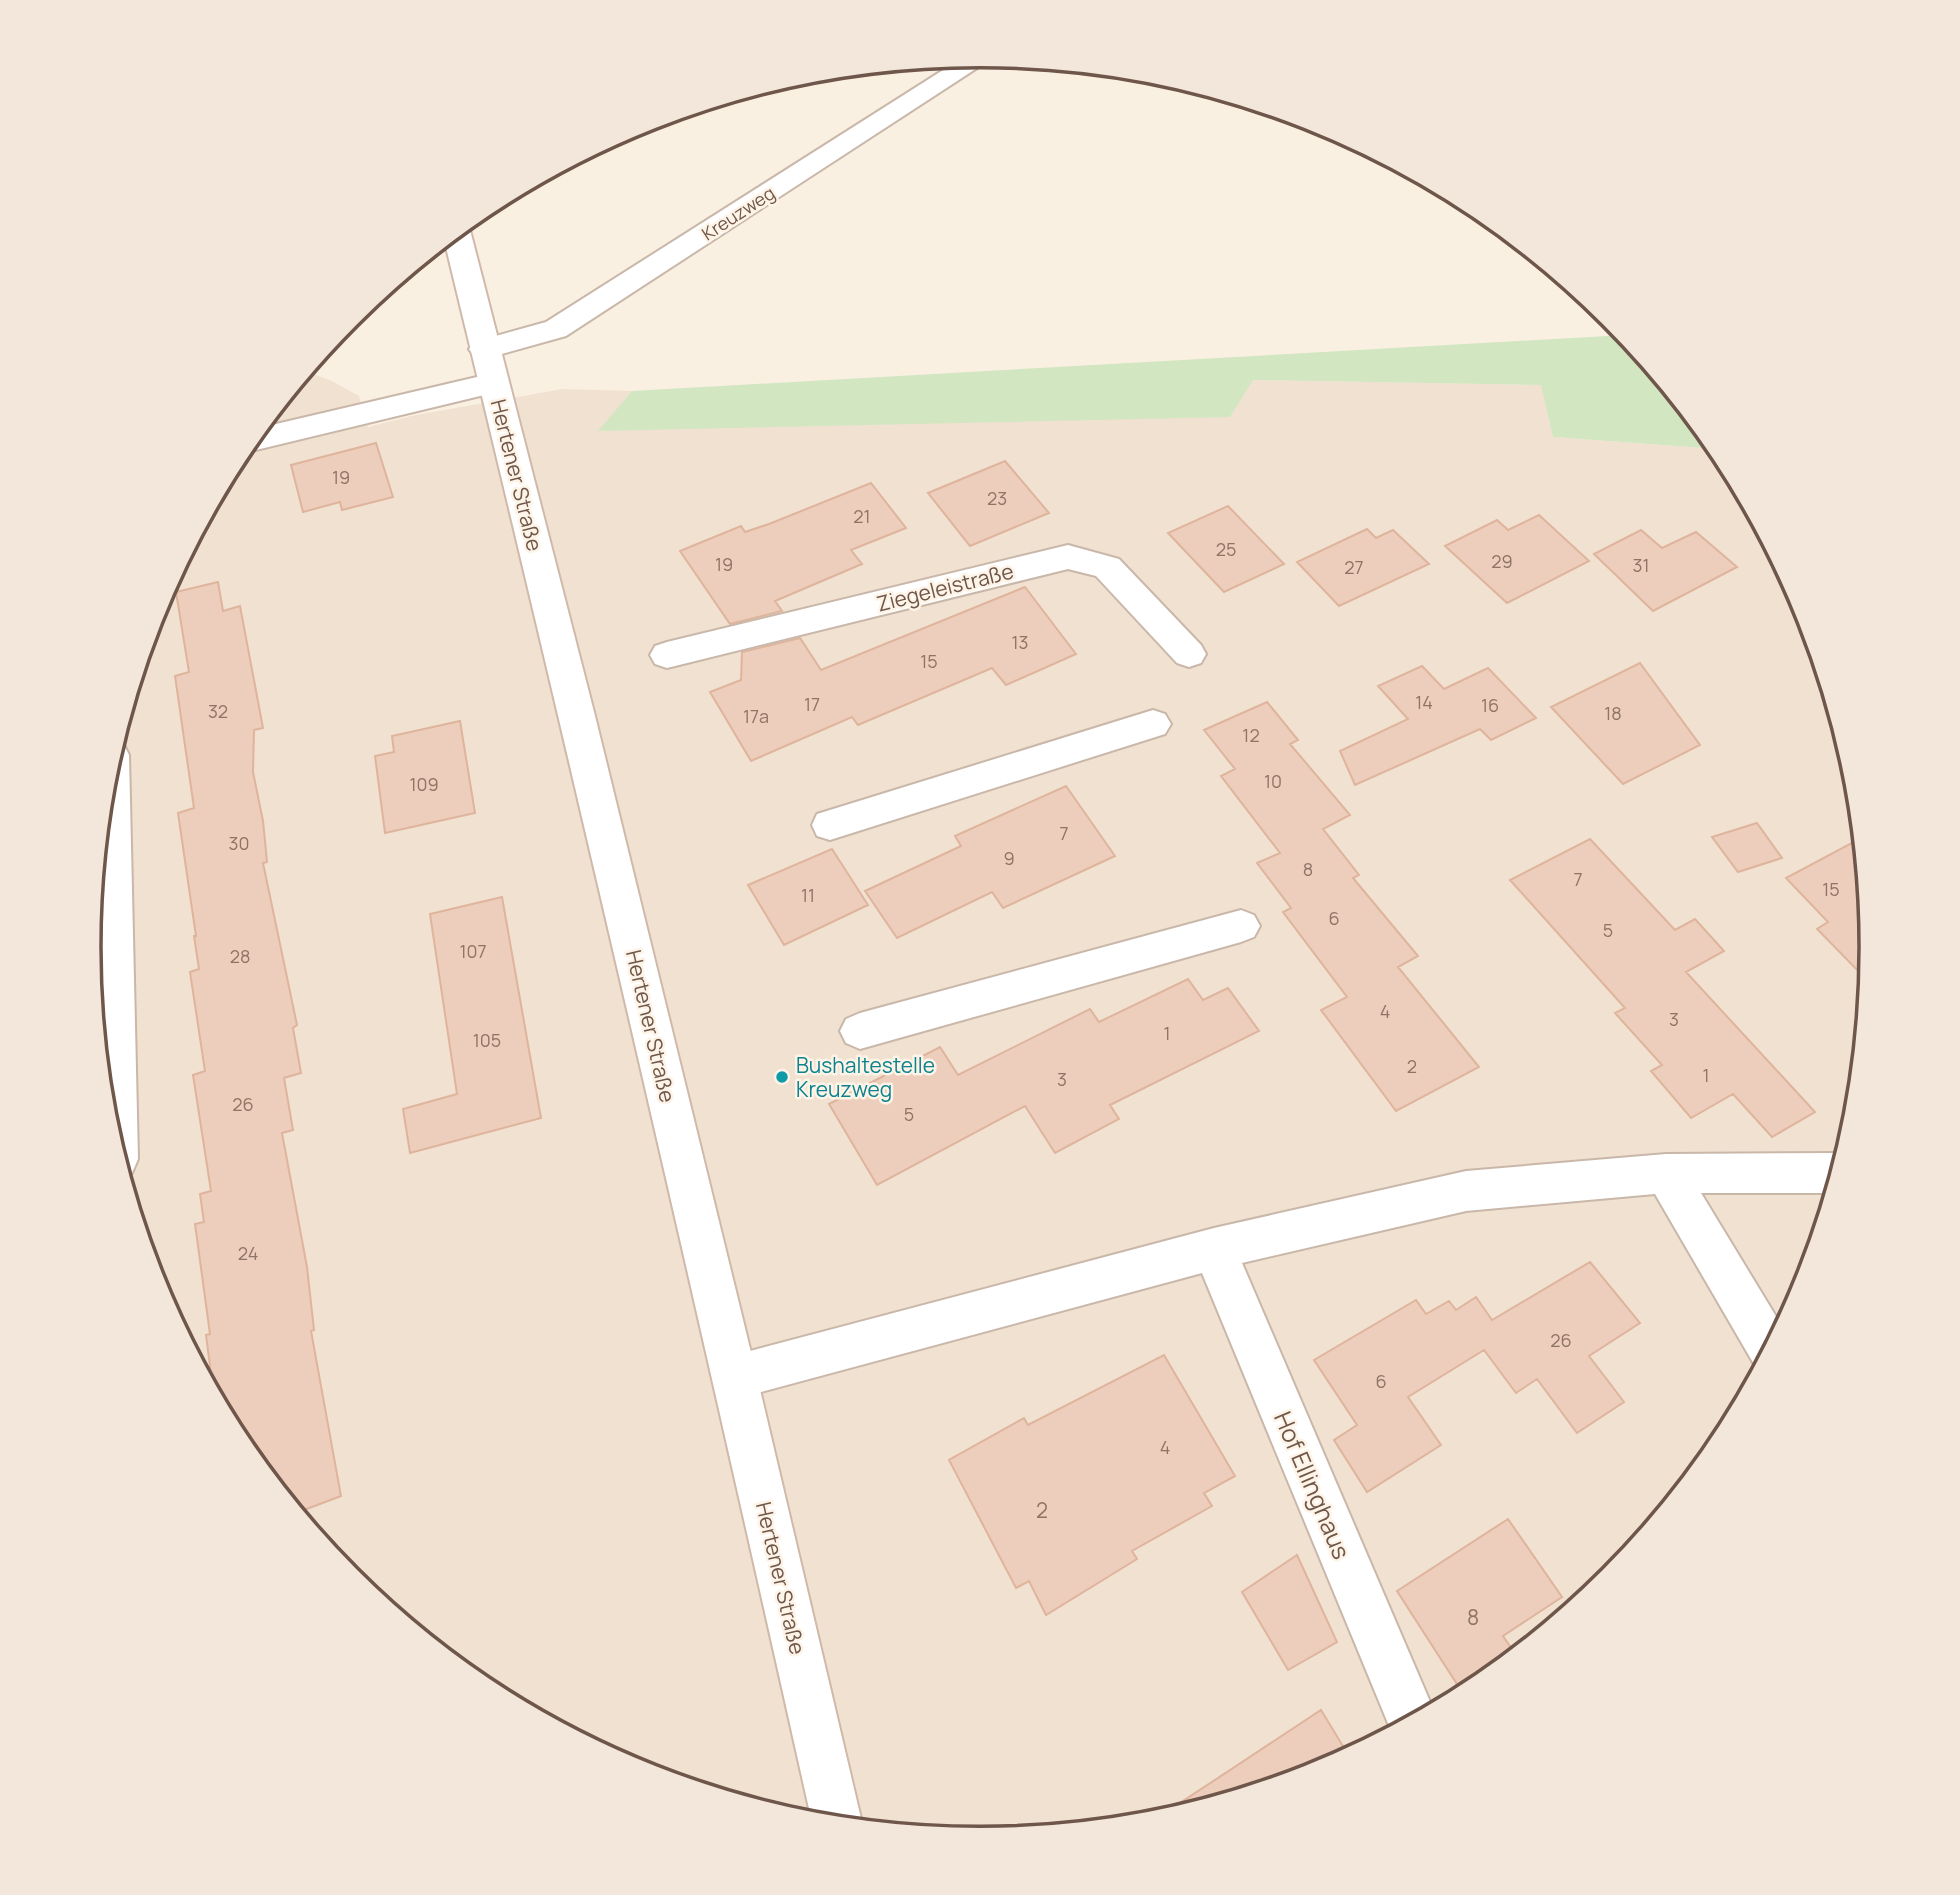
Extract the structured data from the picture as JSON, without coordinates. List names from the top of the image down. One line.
{"streets":{"street":["Kreuzweg","Hertener Straße","Ziegeleistraße","Hof Ellinghaus"]},"crossings":[["Kreuzweg","Hertener Straße"]],"places":["Bushaltestelle Kreuzweg"],"house_numbers":["19","23","21","25","29","19","31","27","13","15","14","17","16","32","18","17a","12","10","109","7","30","9","8","7","15","11","6","5","107","28","4","3","1","105","2","1","3","26","5","24","26","6","4","2","8"]}
